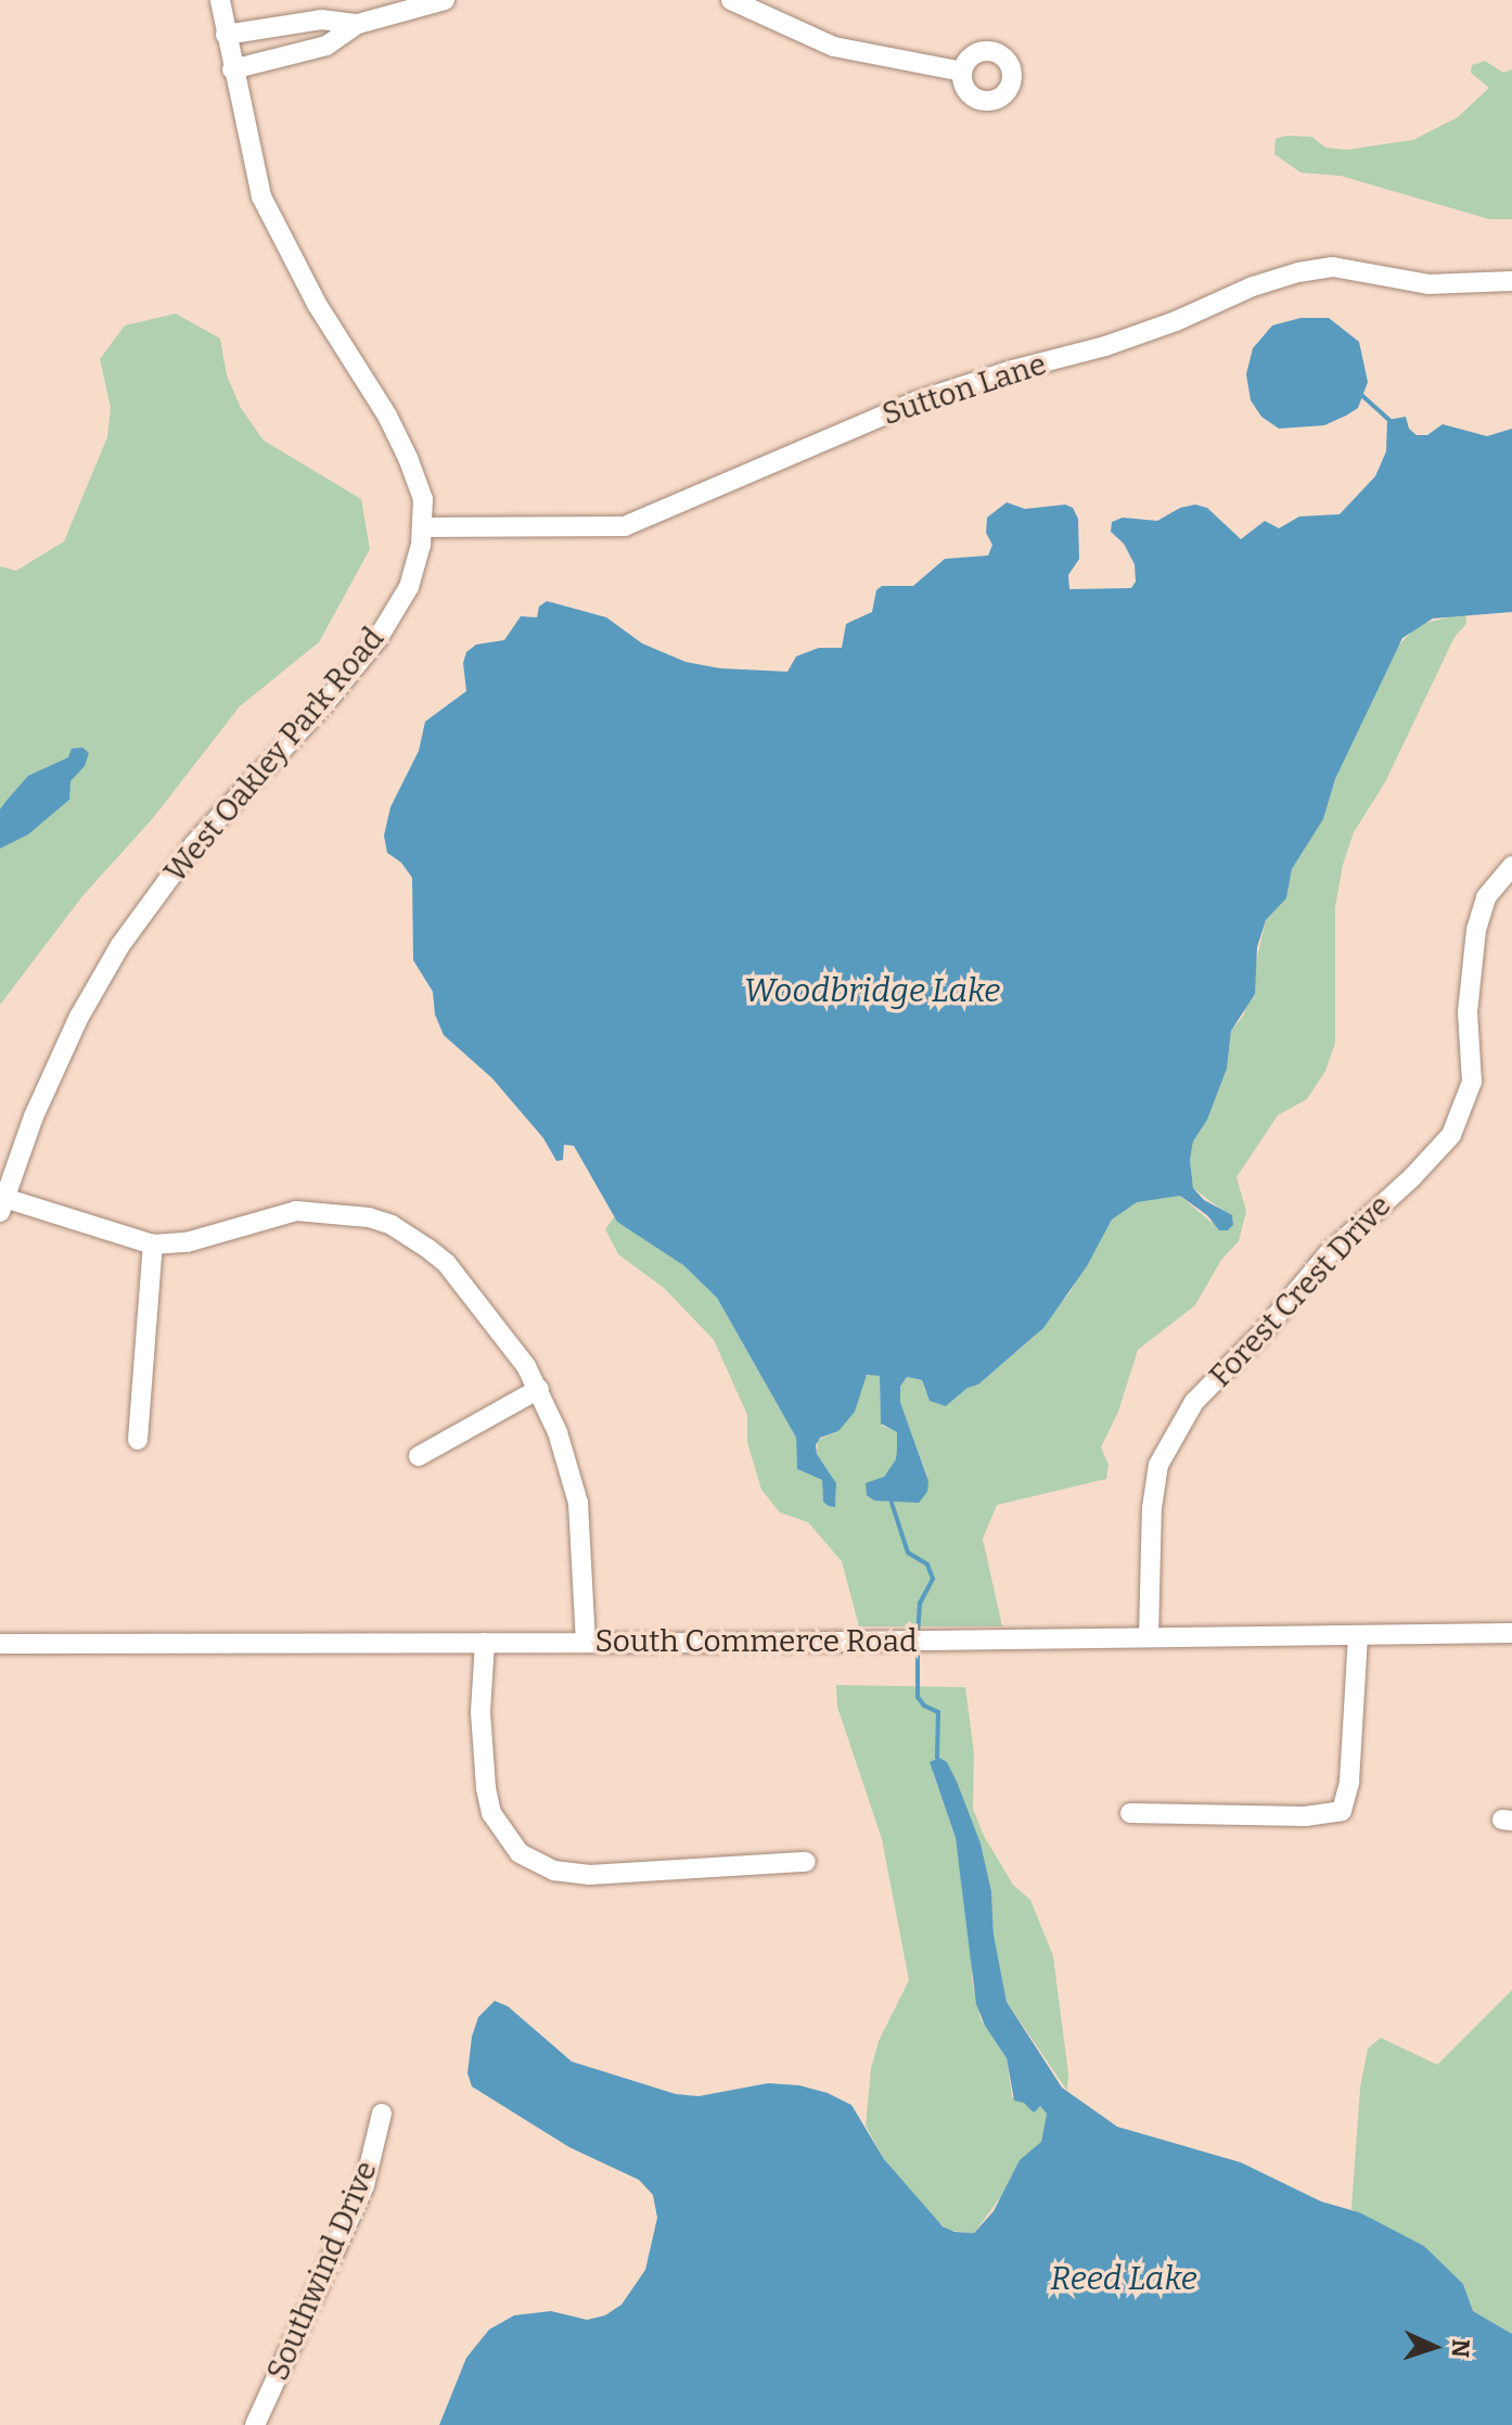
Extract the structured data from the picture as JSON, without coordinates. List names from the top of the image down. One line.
{"streets":{"street":["Sutton Lane","West Oakley Park Road","Forest Crest Drive","South Commerce Road","Southwind Drive"]},"crossings":[["Sutton Lane","West Oakley Park Road"],["Forest Crest Drive","South Commerce Road"]],"water":["Woodbridge Lake","Reed Lake"],"north":"right"}
